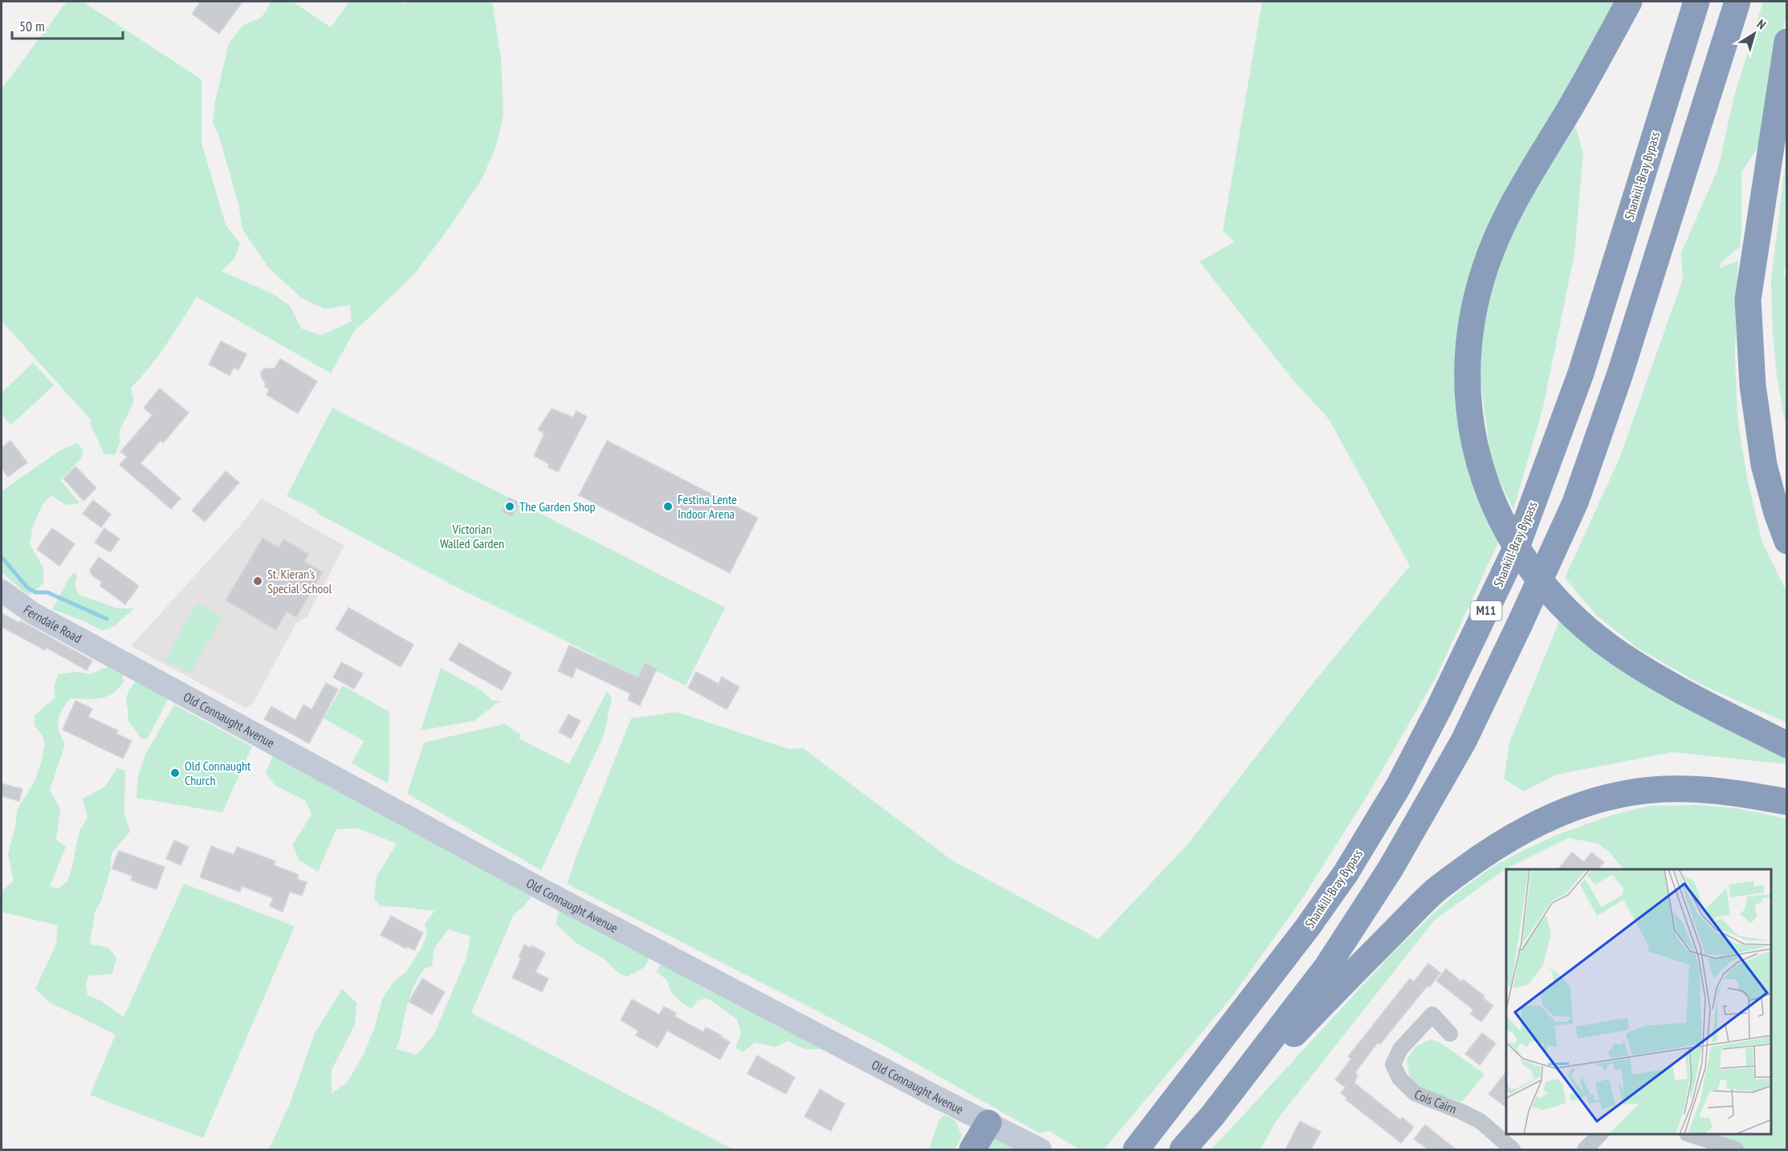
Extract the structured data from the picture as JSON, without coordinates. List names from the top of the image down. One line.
{"streets":{"highway":["Shankill-Bray Bypass","M11"],"street":["Ferndale Road","Old Connaught Avenue","Cois Cairn"]},"crossings":[["Ferndale Road","Old Connaught Avenue"]],"parks":["Victorian Walled Garden"],"places":["The Garden Shop","Festina Lente Indoor Arena","St. Kieran’s Special School","Old Connaught Church"],"scale_bar":"50 m","north":"top right"}
